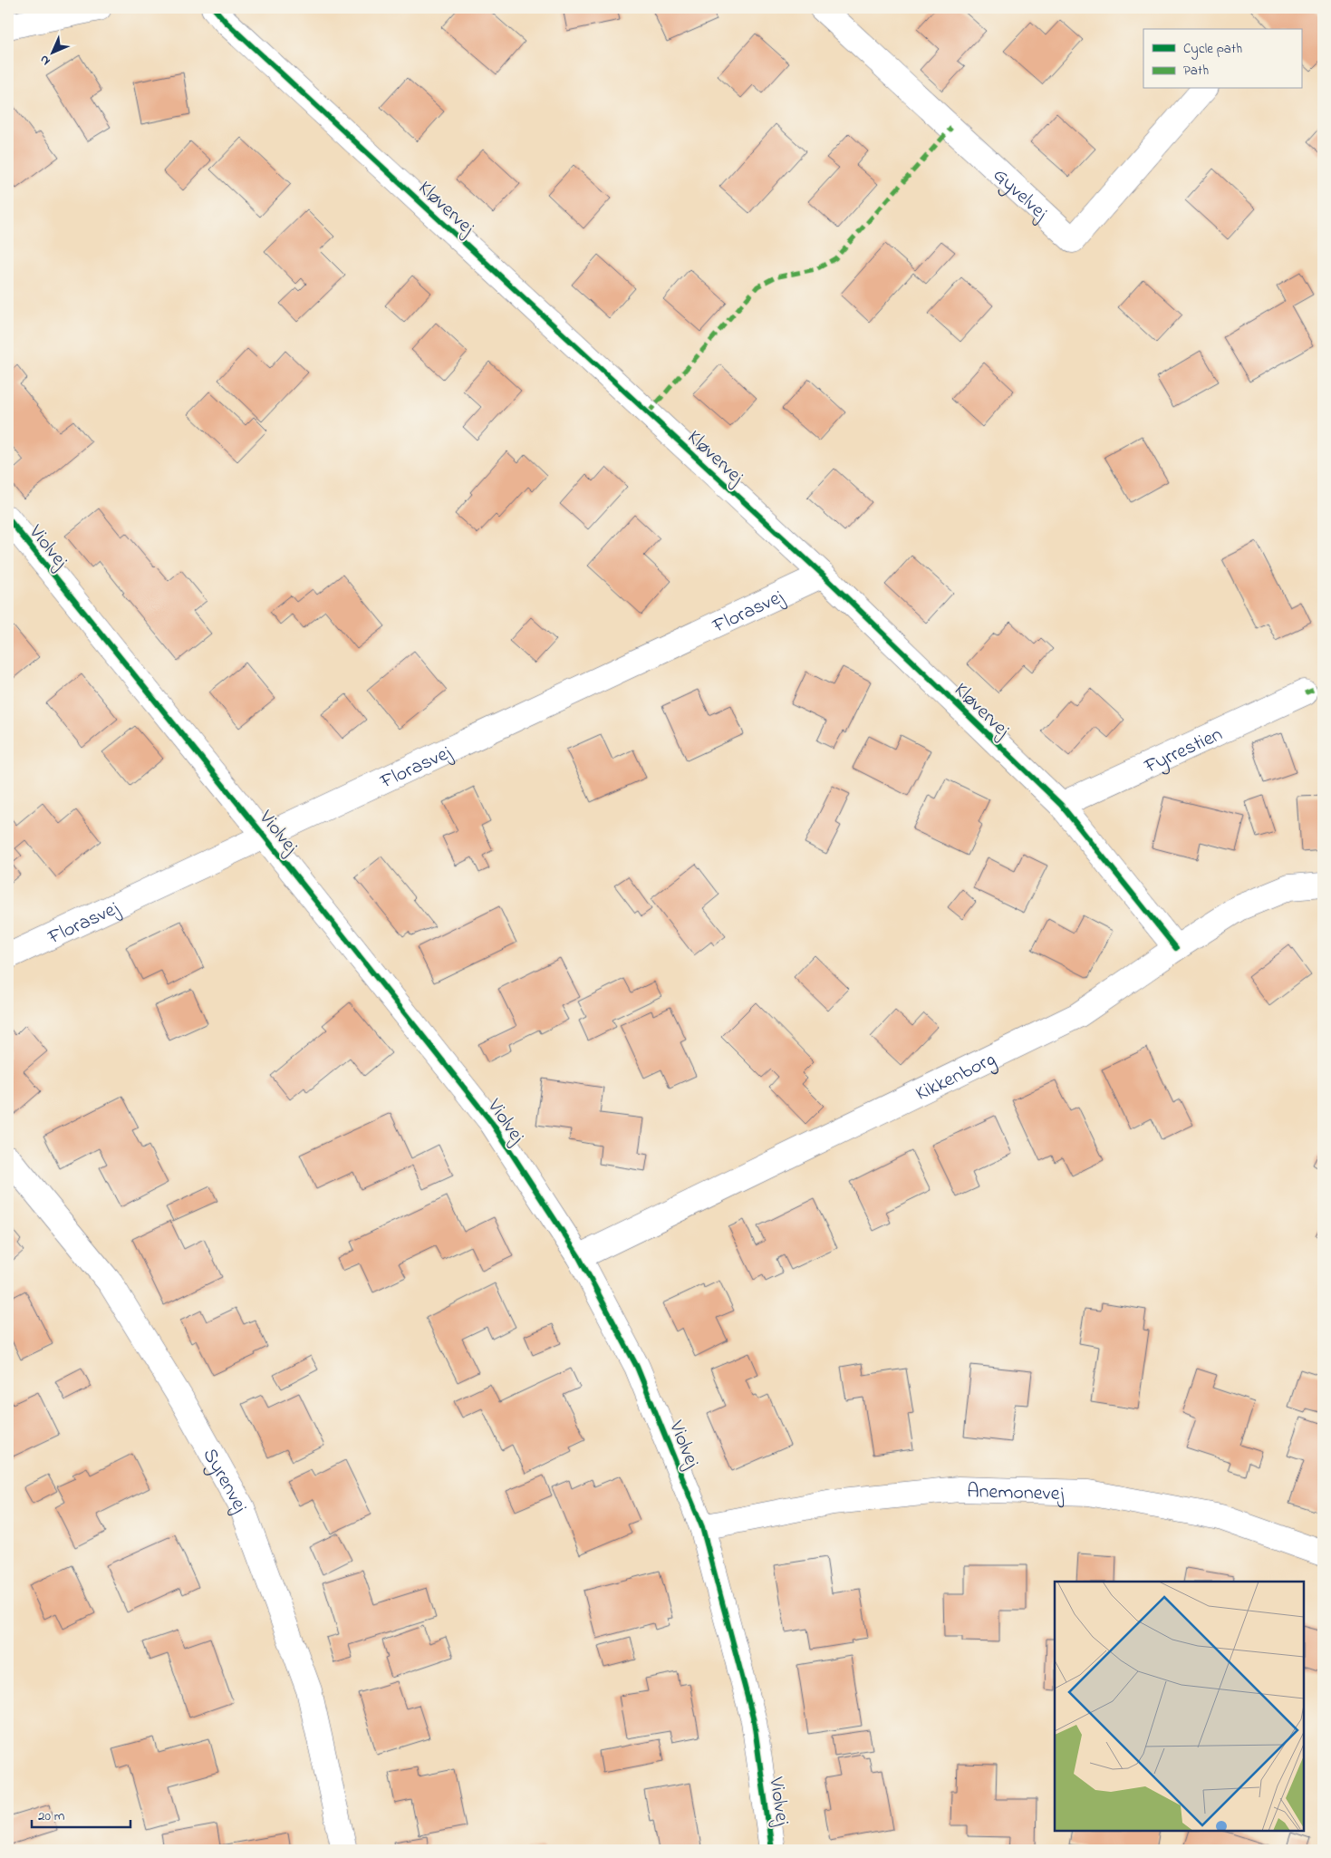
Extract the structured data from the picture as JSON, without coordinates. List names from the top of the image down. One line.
{"streets":{"street":["Gyvelvej","Kløvervej","Violvej","Florasvej","Fyrrestien","Kikkenborg","Syrenvej","Anemonevej"]},"crossings":[["Kløvervej","Florasvej"],["Kløvervej","Fyrrestien"],["Kløvervej","Kikkenborg"],["Violvej","Florasvej"],["Violvej","Kikkenborg"],["Violvej","Anemonevej"]],"legend":["Cycle path","Path"],"scale_bar":"20 m","north":"bottom left"}
